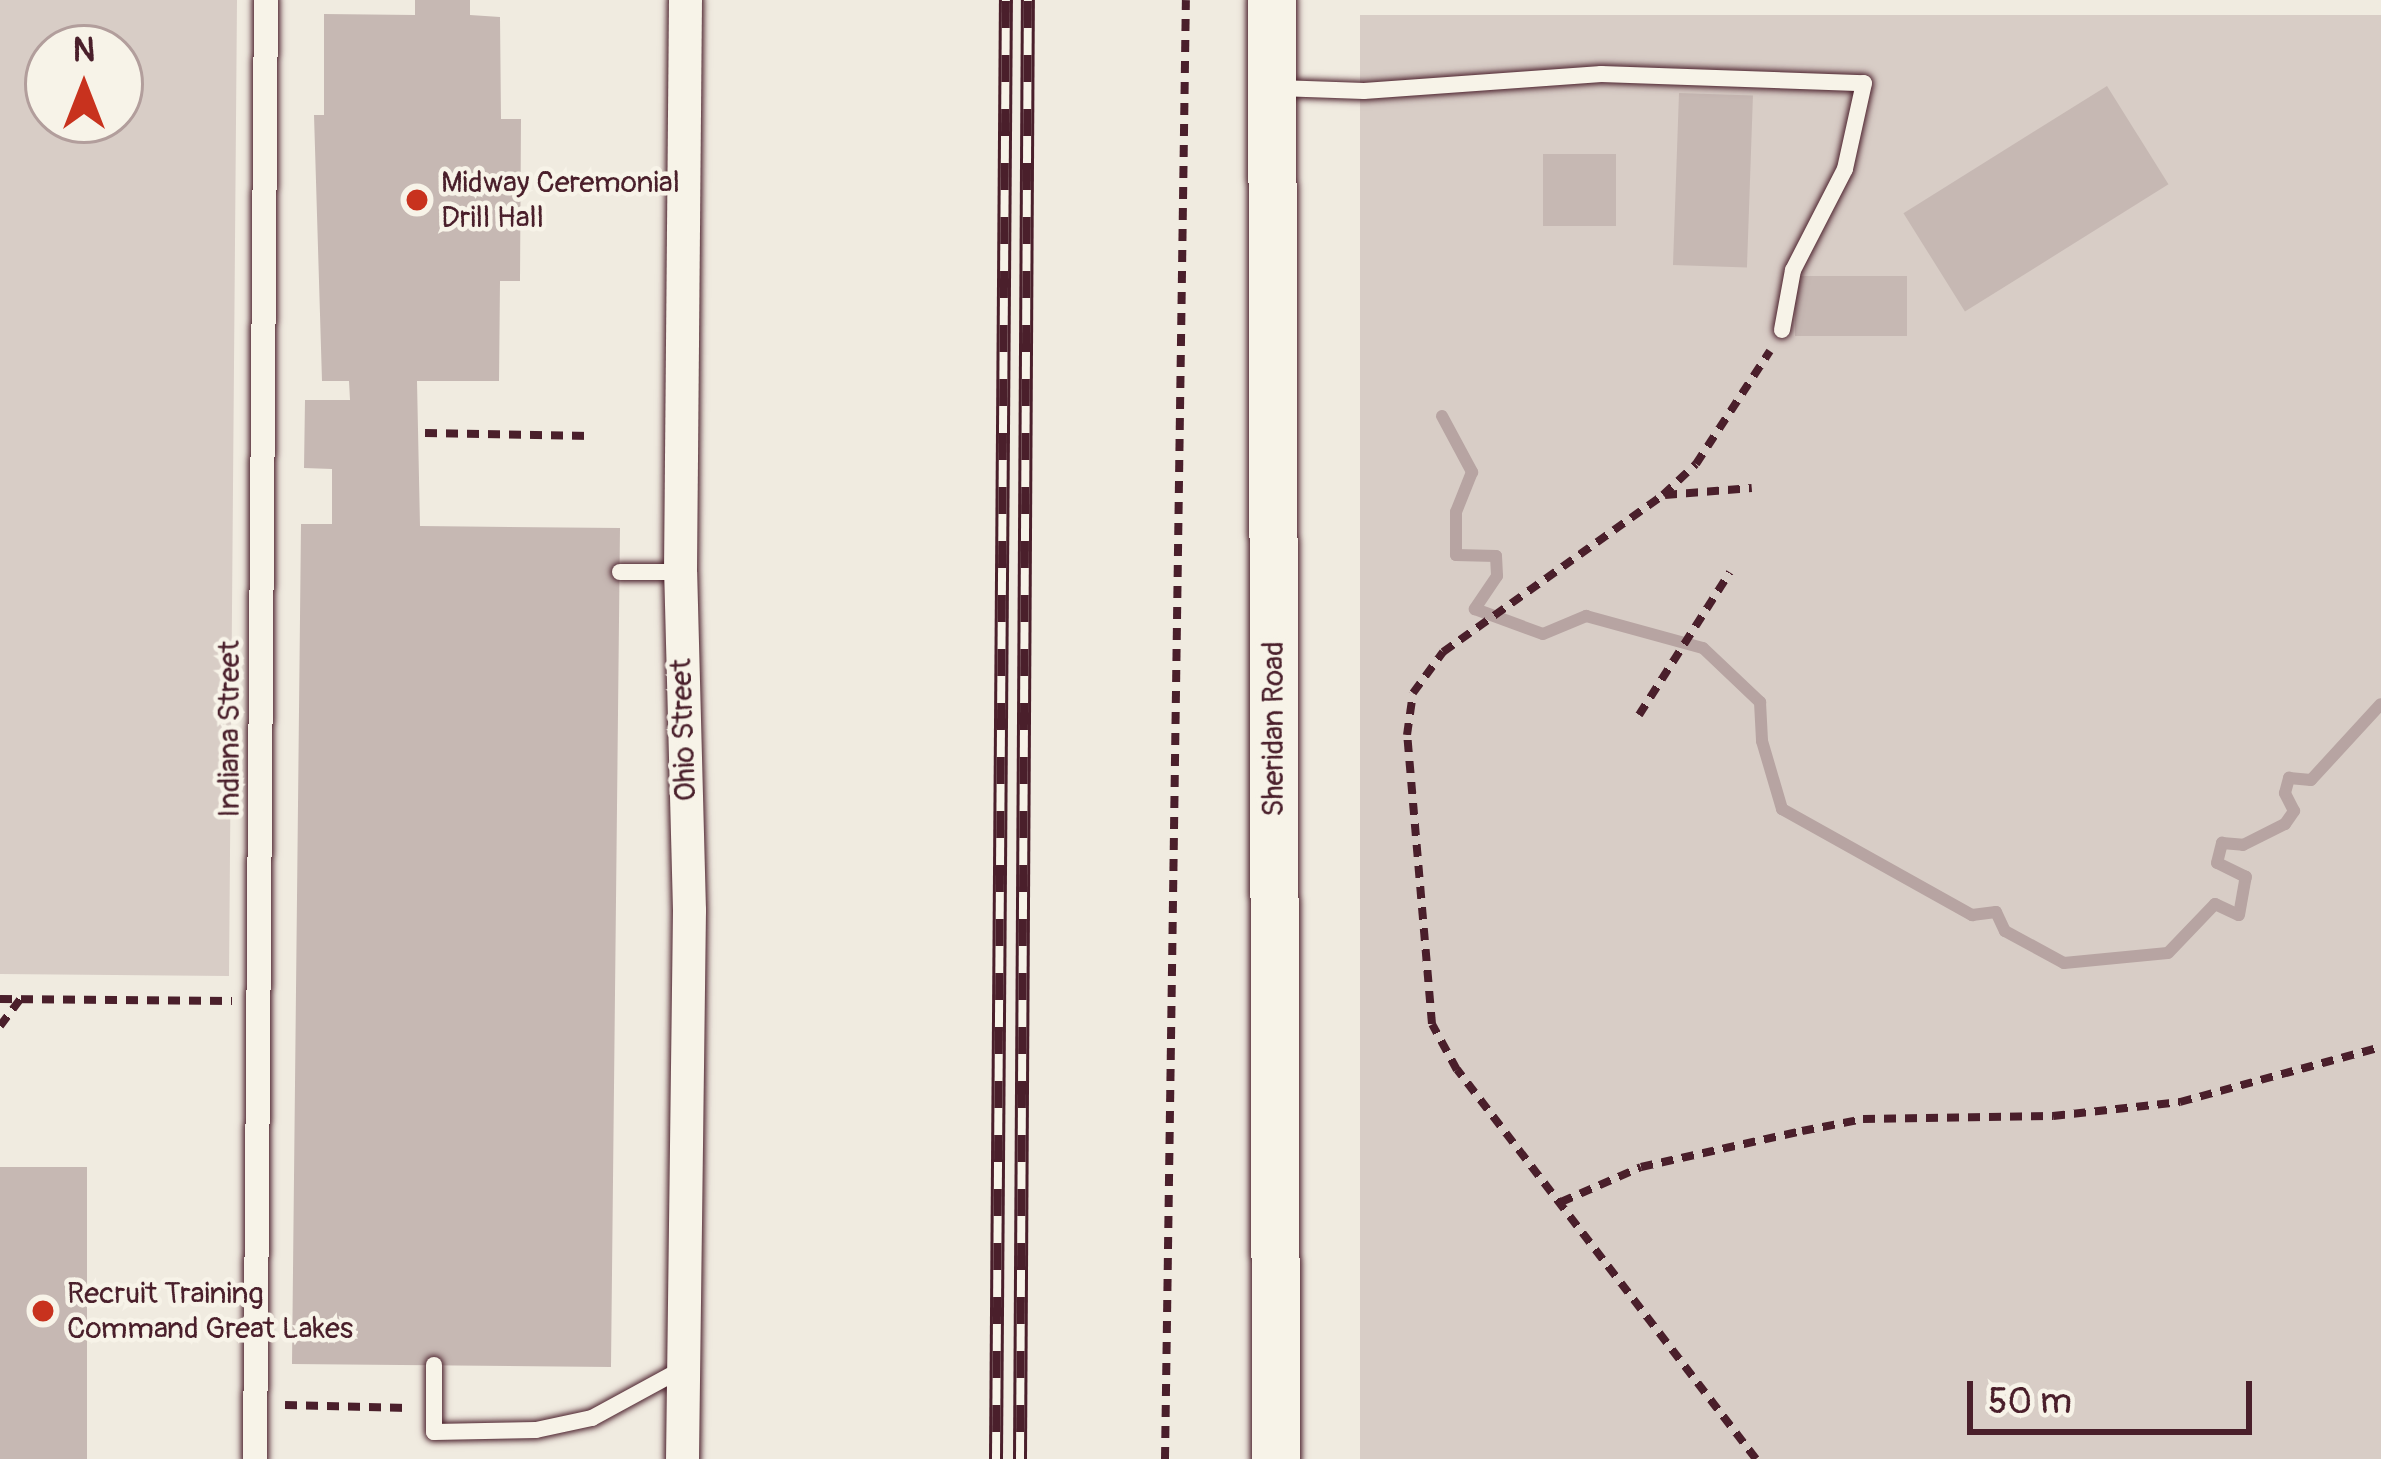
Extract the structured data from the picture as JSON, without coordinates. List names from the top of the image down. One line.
{"streets":{"main road":["Sheridan Road"],"street":["Indiana Street","Ohio Street"]},"places":["Midway Ceremonial Drill Hall","Recruit Training Command Great Lakes"],"scale_bar":"50 m","north":"top"}
